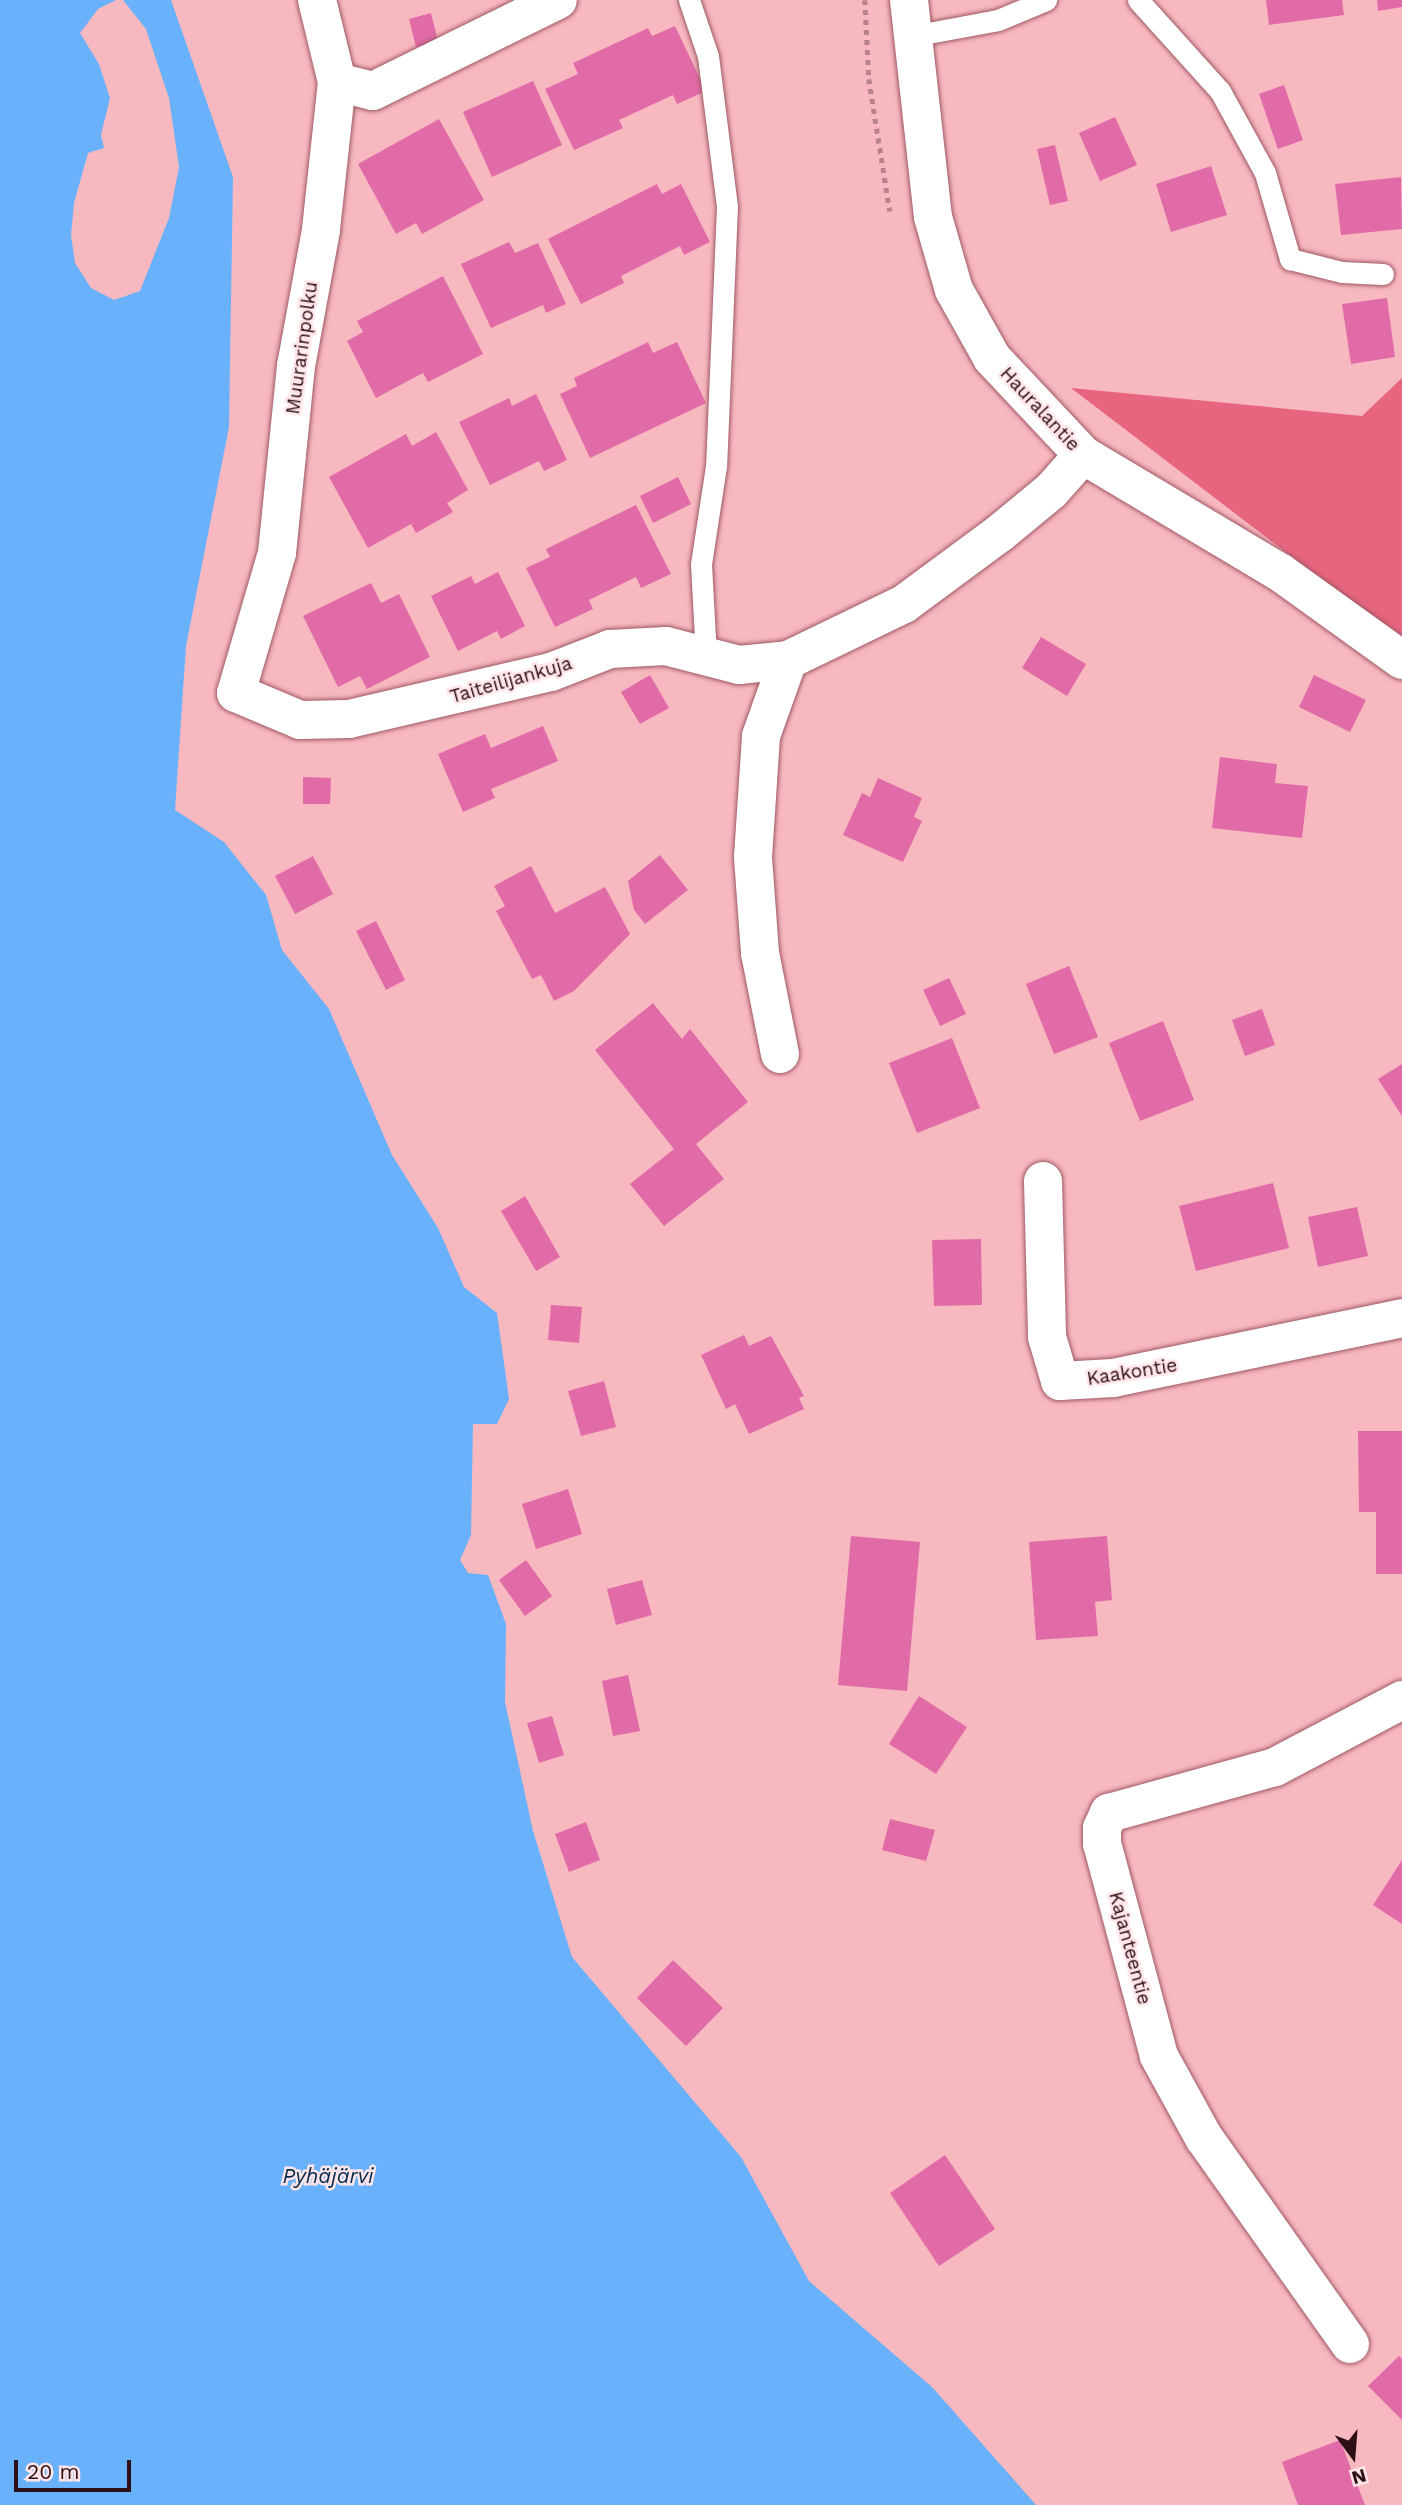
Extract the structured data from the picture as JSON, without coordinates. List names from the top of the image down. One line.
{"streets":{"street":["Muurarinpolku","Hauralantie","Taiteilijankuja","Kaakontie","Kajanteentie"]},"crossings":[["Muurarinpolku","Taiteilijankuja"],["Hauralantie","Taiteilijankuja"]],"water":["Pyhäjärvi"],"scale_bar":"20 m","north":"bottom"}
